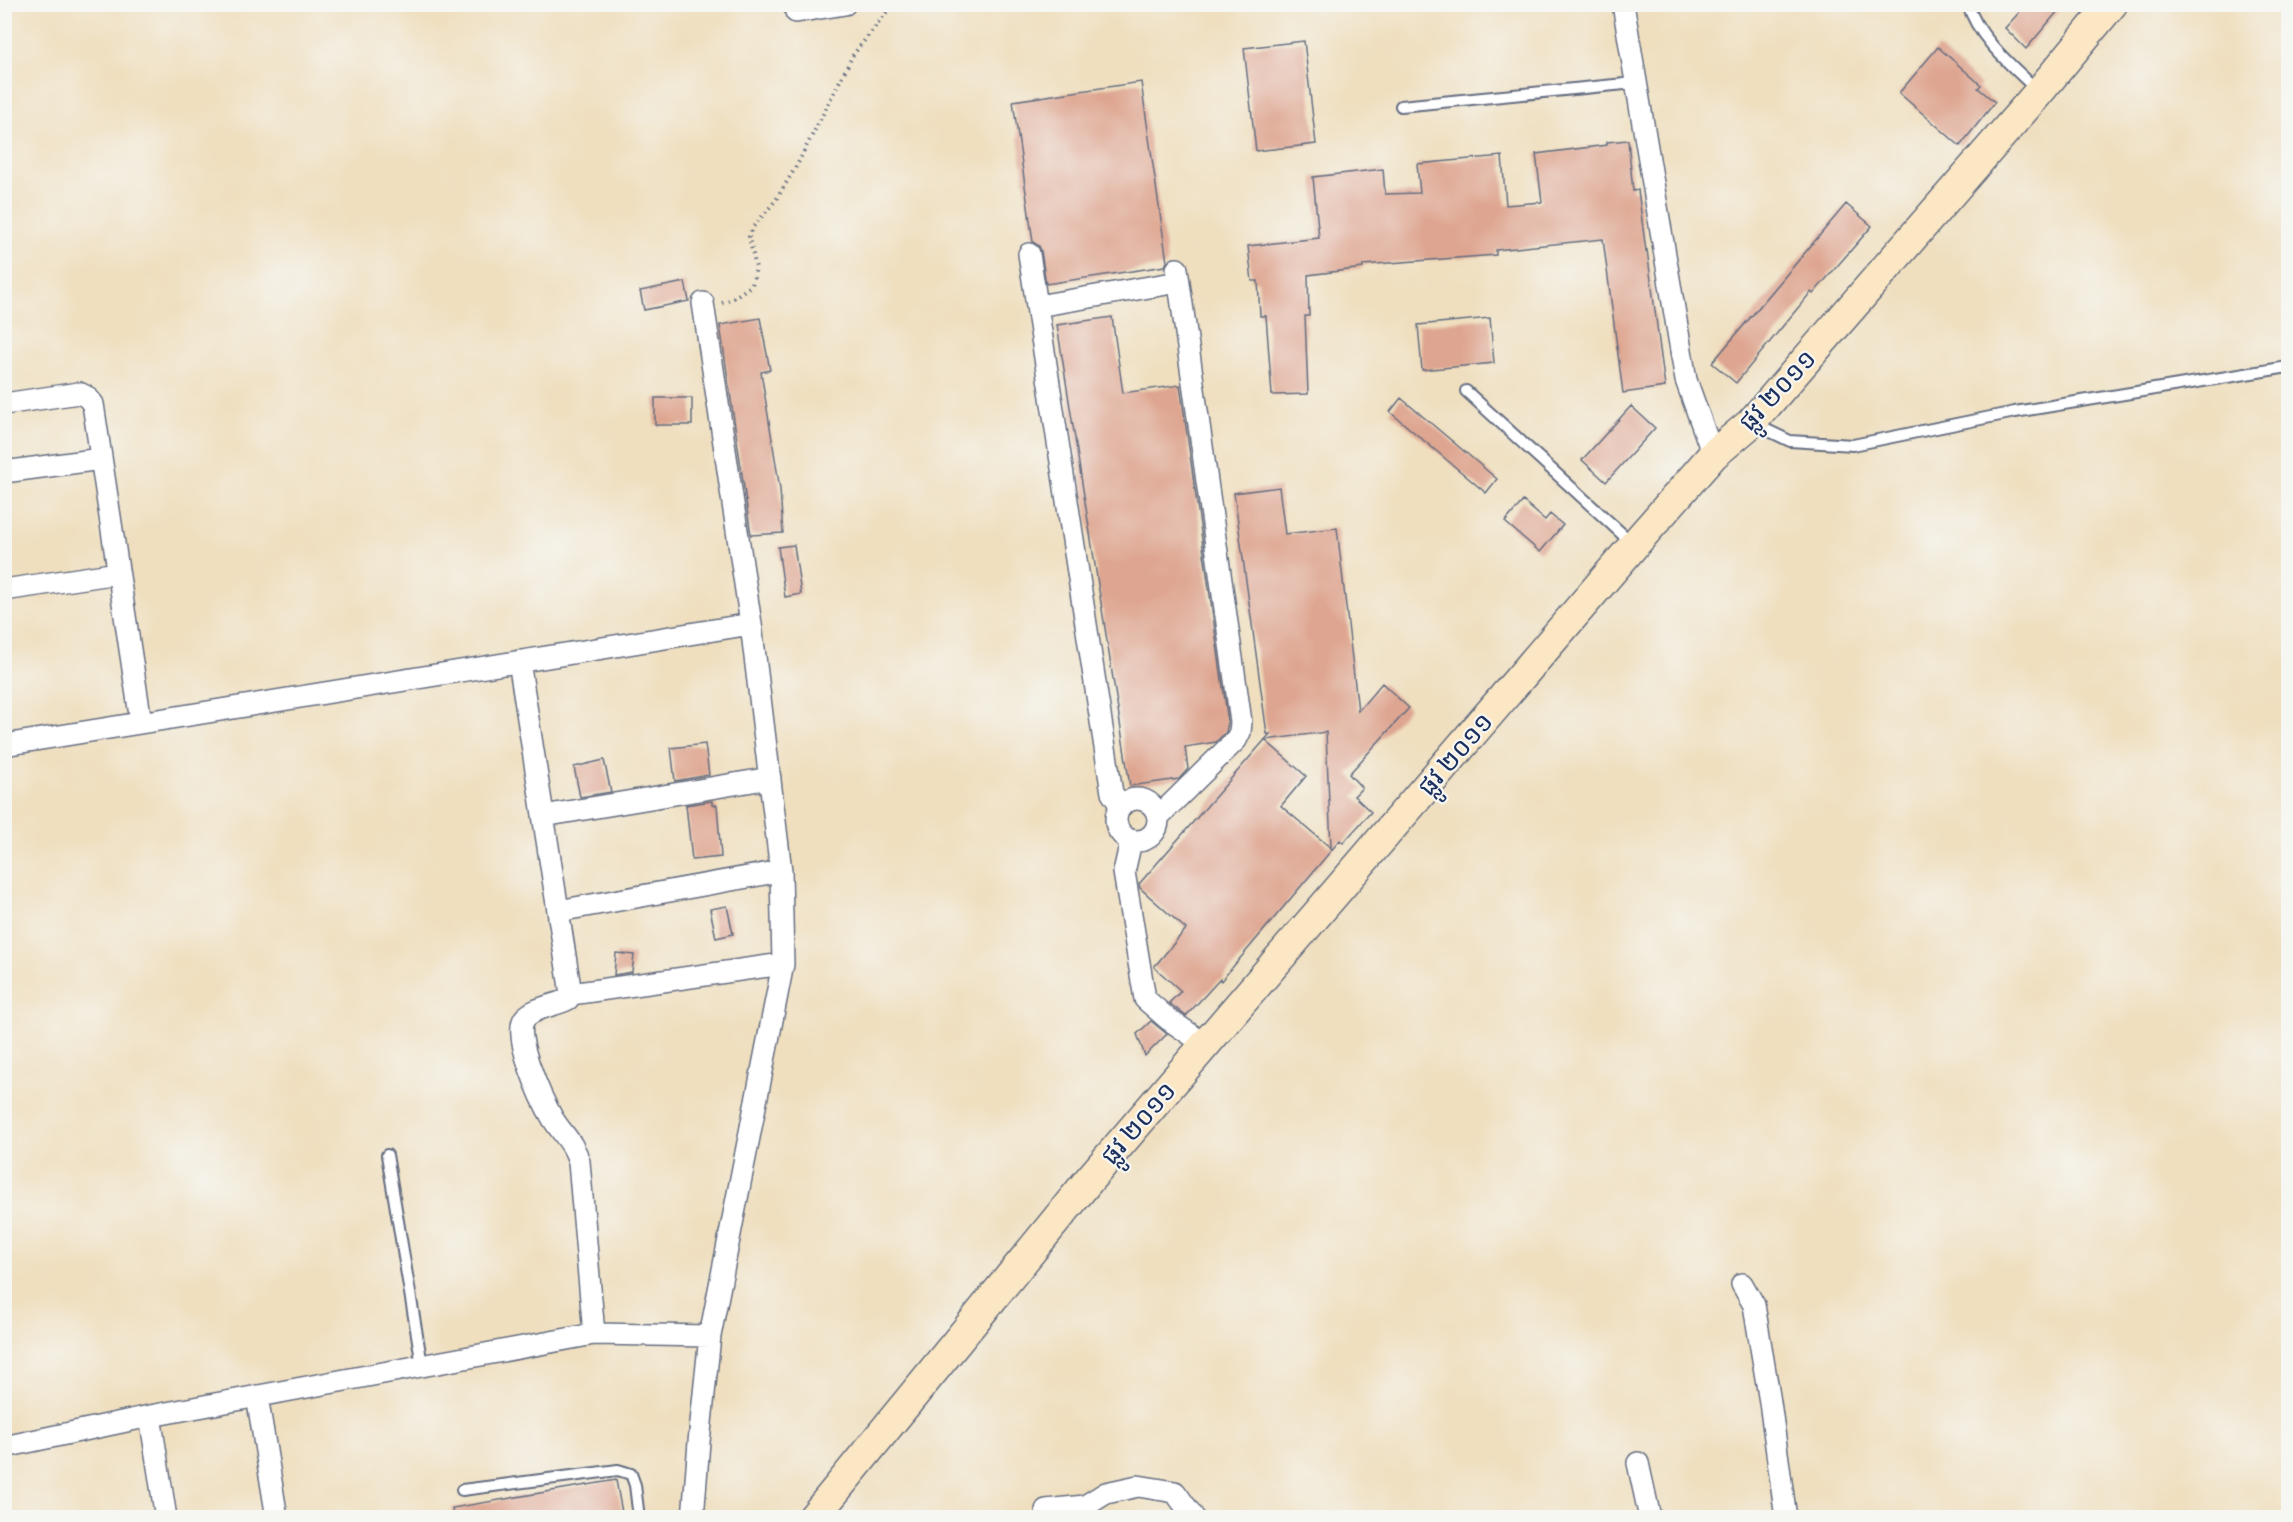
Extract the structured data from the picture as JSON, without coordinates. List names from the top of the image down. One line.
{"streets":{"main road":["ផ្លូវ ២០១១"]}}
